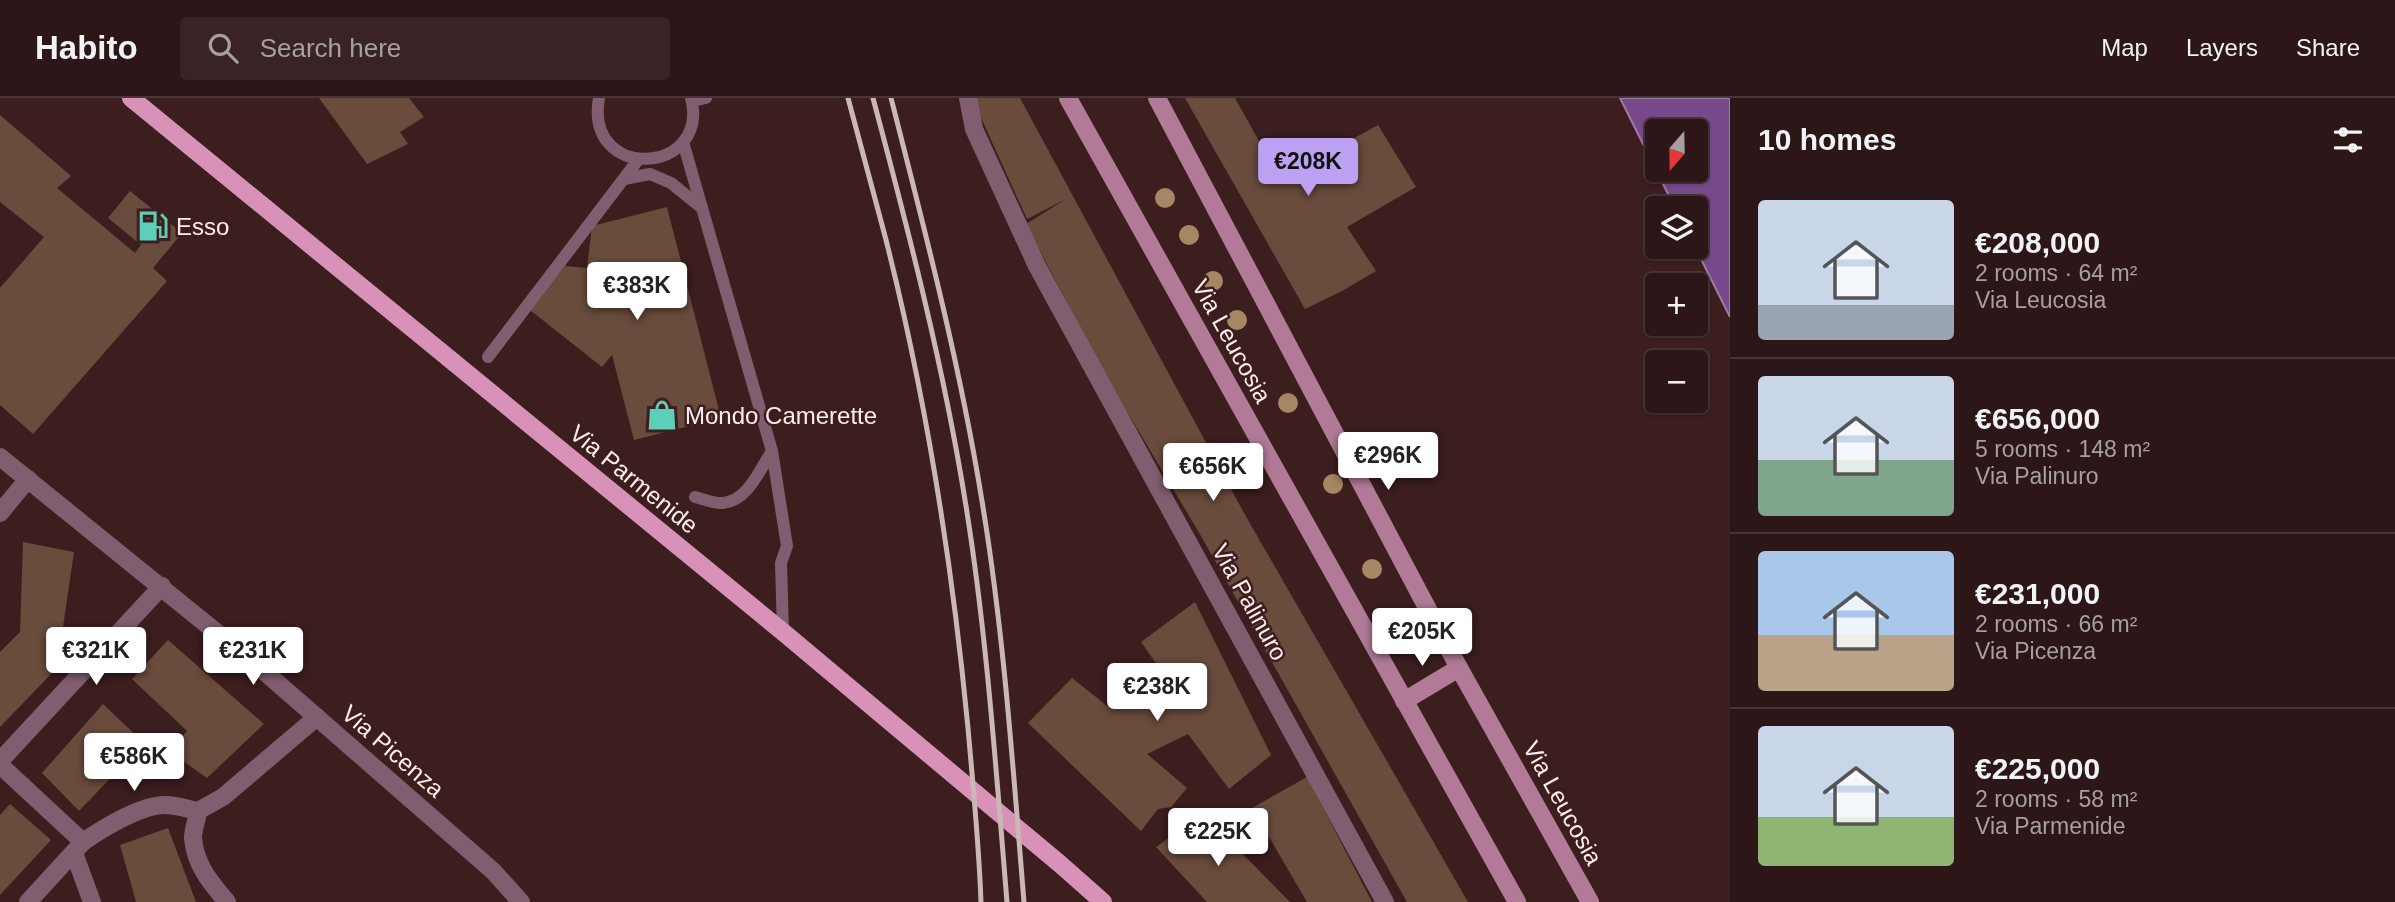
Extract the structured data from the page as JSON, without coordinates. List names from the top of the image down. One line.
{"streets":{"main road":["Via Leucosia","Via Parmenide"],"street":["Via Palinuro","Via Picenza"]},"places":{"fuel station":["Esso"],"shop":["Mondo Camerette"]},"north":"bottom","page":{"header":"Habito","search":"Search here","nav":["Map","Layers","Share"],"heading":"10 homes","map_buttons":["+","−"],"price":["€208K","€383K","€296K","€656K","€205K","€321K","€231K","€238K","€586K","€225K"],"list":[{"name":"€208,000","note":"2 rooms · 64 m² · Via Leucosia"},{"name":"€656,000","note":"5 rooms · 148 m² · Via Palinuro"},{"name":"€231,000","note":"2 rooms · 66 m² · Via Picenza"},{"name":"€225,000","note":"2 rooms · 58 m² · Via Parmenide"}]}}
